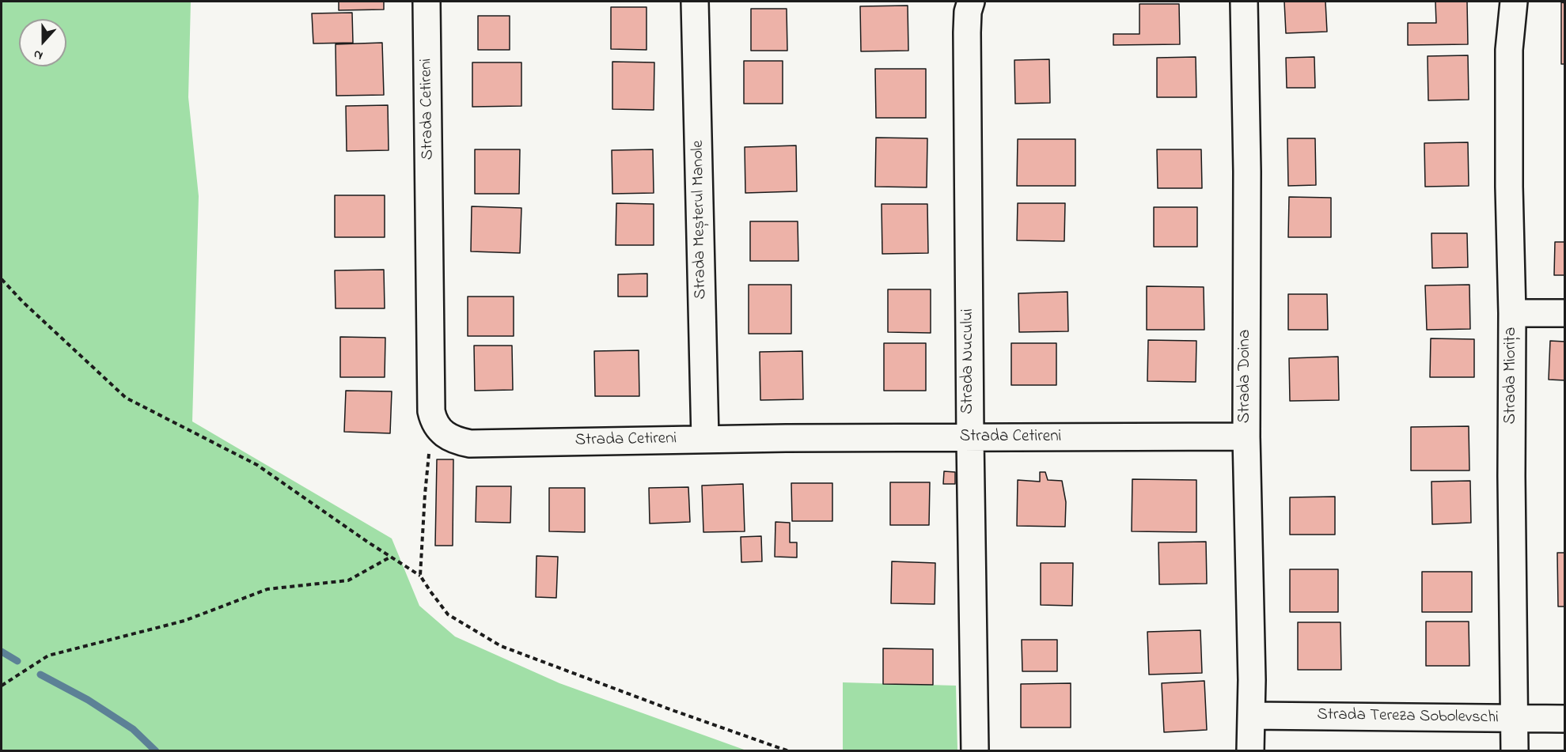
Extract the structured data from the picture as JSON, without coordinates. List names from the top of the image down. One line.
{"streets":{"street":["Strada Cetireni","Strada Meșterul Manole","Strada Nucului","Strada Miorița","Strada Doina","Strada Tereza Sobolevschi"]},"crossings":[["Strada Cetireni","Strada Meșterul Manole"],["Strada Cetireni","Strada Nucului"],["Strada Cetireni","Strada Doina"],["Strada Miorița","Strada Tereza Sobolevschi"],["Strada Doina","Strada Tereza Sobolevschi"]],"north":"bottom"}
